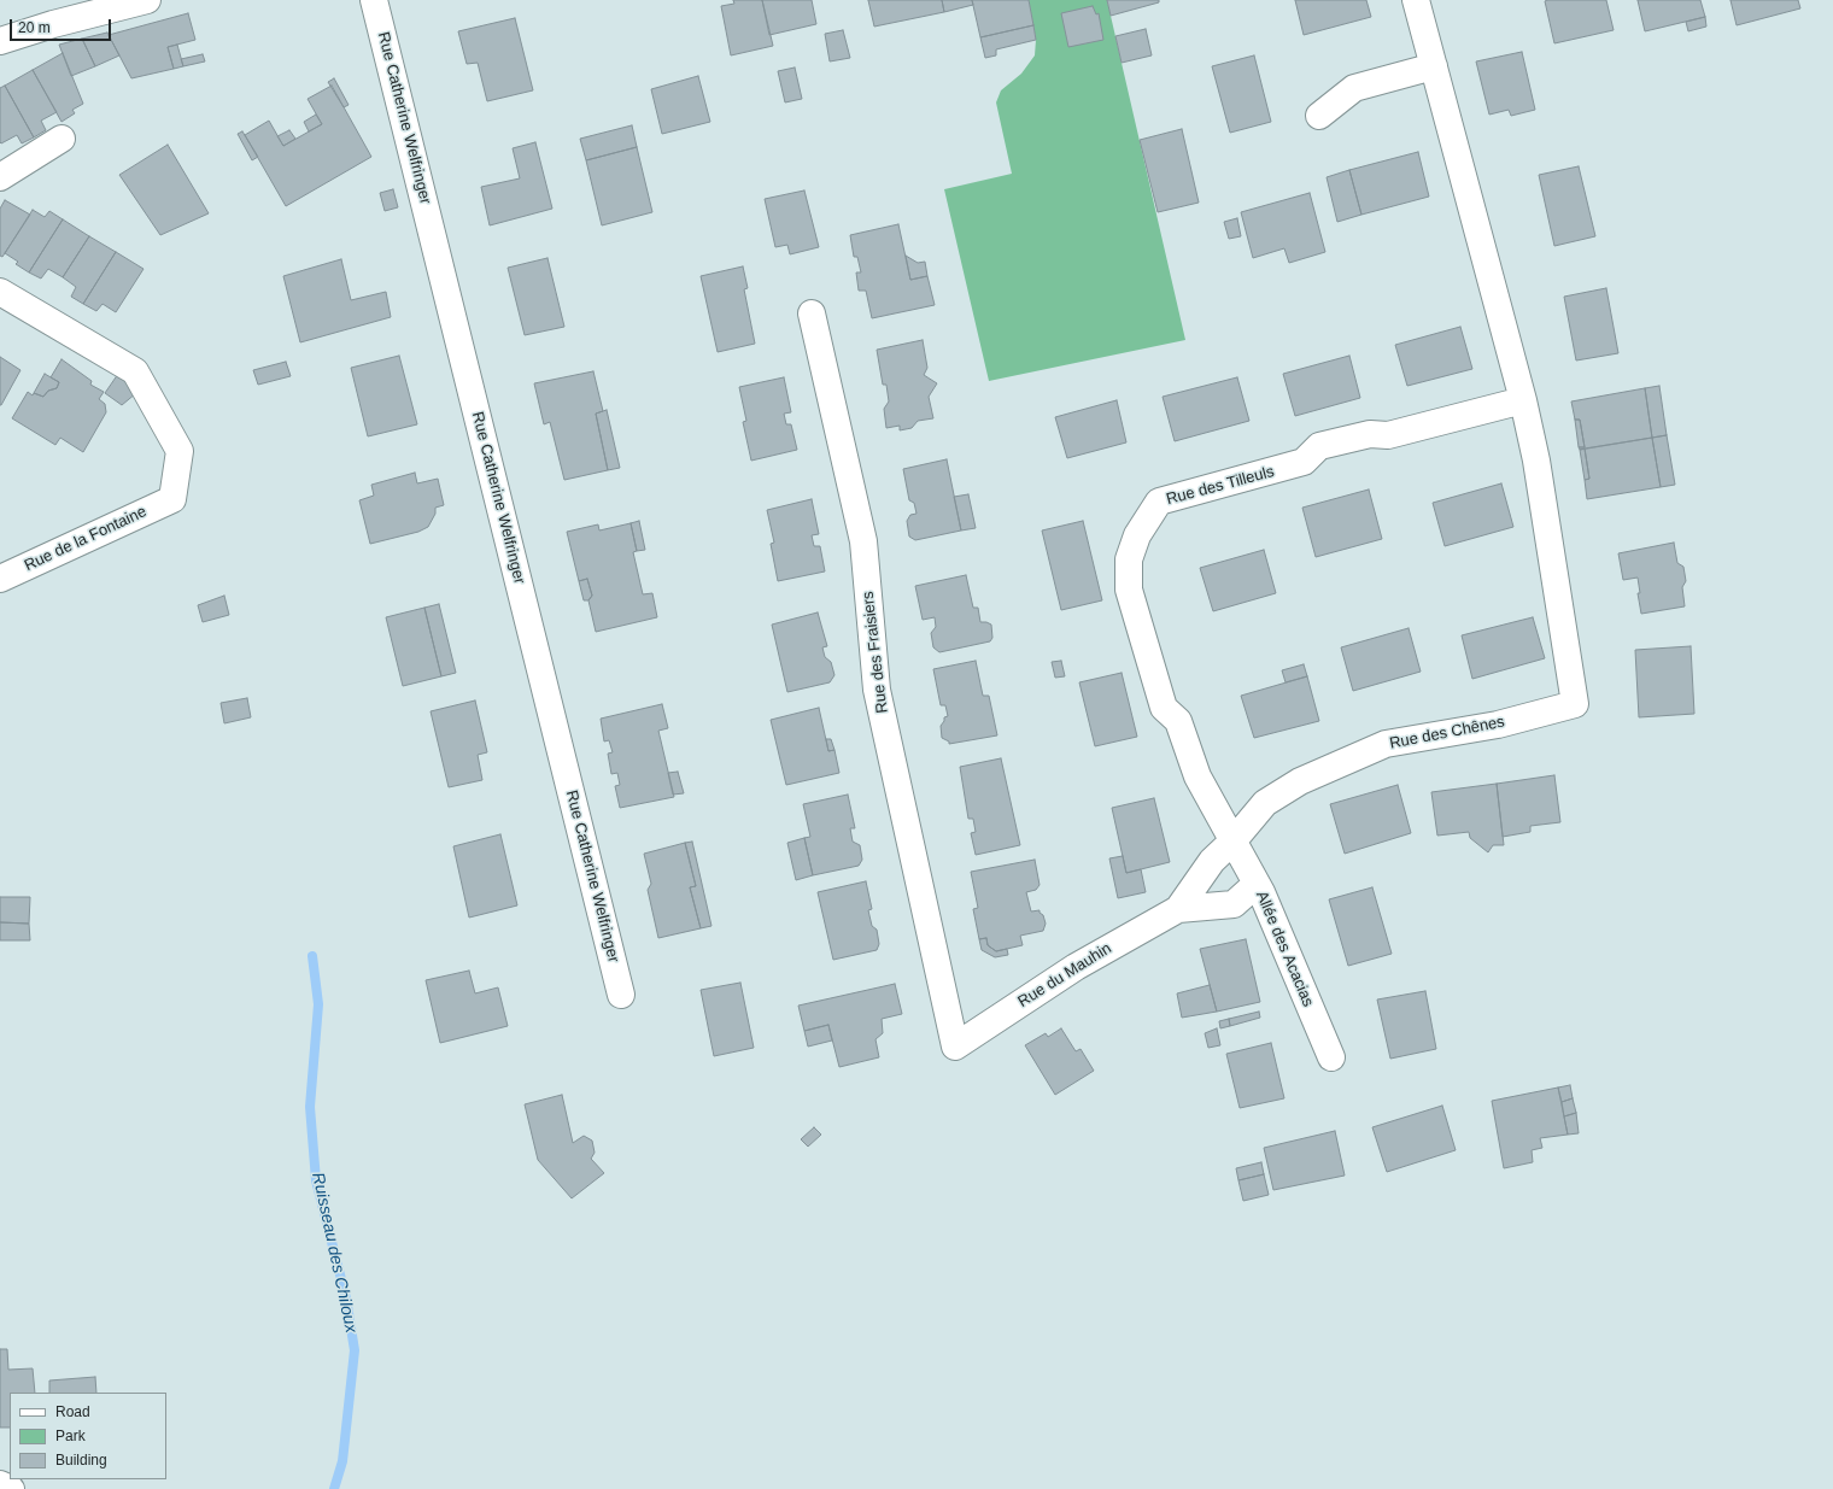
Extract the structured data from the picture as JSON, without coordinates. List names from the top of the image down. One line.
{"streets":{"street":["Rue Catherine Welfringer","Rue des Tilleuls","Rue de la Fontaine","Rue des Fraisiers","Rue des Chênes","Allée des Acacias","Rue du Mauhin"]},"crossings":[["Rue des Tilleuls","Rue des Chênes"],["Rue des Tilleuls","Allée des Acacias"],["Rue des Tilleuls","Rue du Mauhin"],["Rue des Fraisiers","Rue du Mauhin"],["Rue des Chênes","Allée des Acacias"],["Rue des Chênes","Rue du Mauhin"],["Allée des Acacias","Rue du Mauhin"]],"water":["Ruisseau des Chiloux"],"legend":["Road","Park","Building"],"scale_bar":"20 m"}
